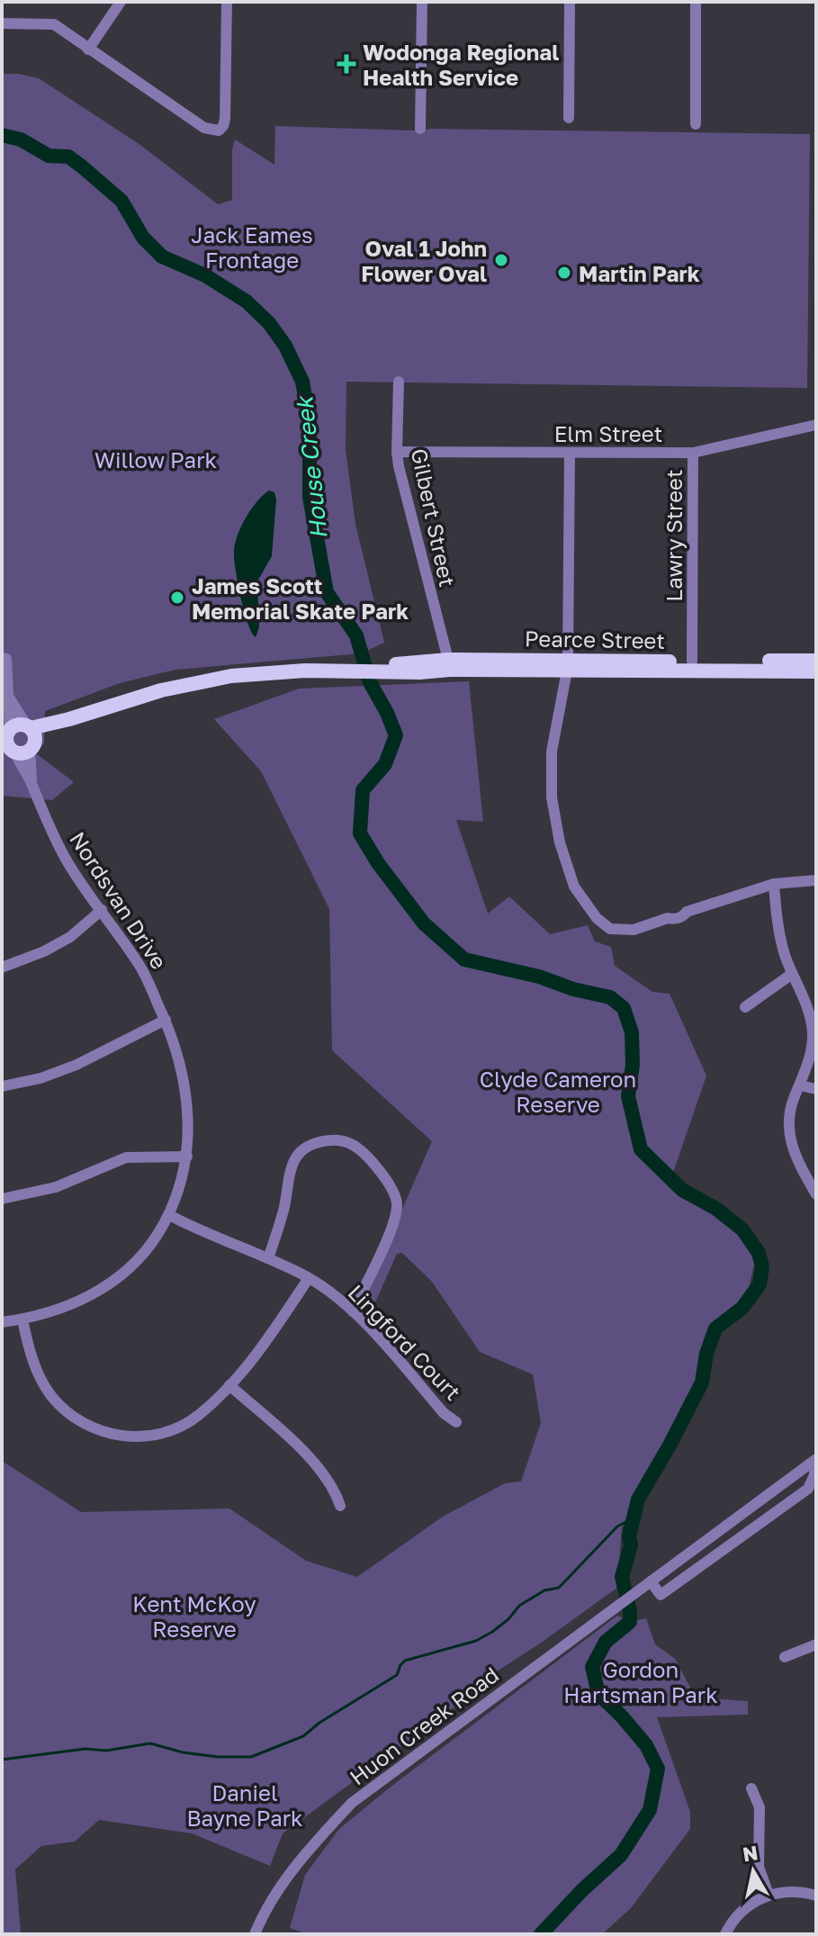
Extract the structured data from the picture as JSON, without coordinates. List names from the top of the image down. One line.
{"streets":{"main road":["Pearce Street"],"street":["Elm Street","Gilbert Street","Lawry Street","Nordsvan Drive","Lingford Court","Huon Creek Road"]},"crossings":[["Elm Street","Gilbert Street"],["Elm Street","Lawry Street"],["Gilbert Street","Pearce Street"],["Lawry Street","Pearce Street"],["Pearce Street","Nordsvan Drive"],["Nordsvan Drive","Lingford Court"]],"water":["House Creek"],"parks":["Jack Eames Frontage","Willow Park","Clyde Cameron Reserve","Kent McKoy Reserve","Gordon Hartsman Park","Daniel Bayne Park"],"places":{"health":["Wodonga Regional Health Service"],"other":["Oval 1 John Flower Oval","Martin Park","James Scott Memorial Skate Park"]},"north":"top"}
